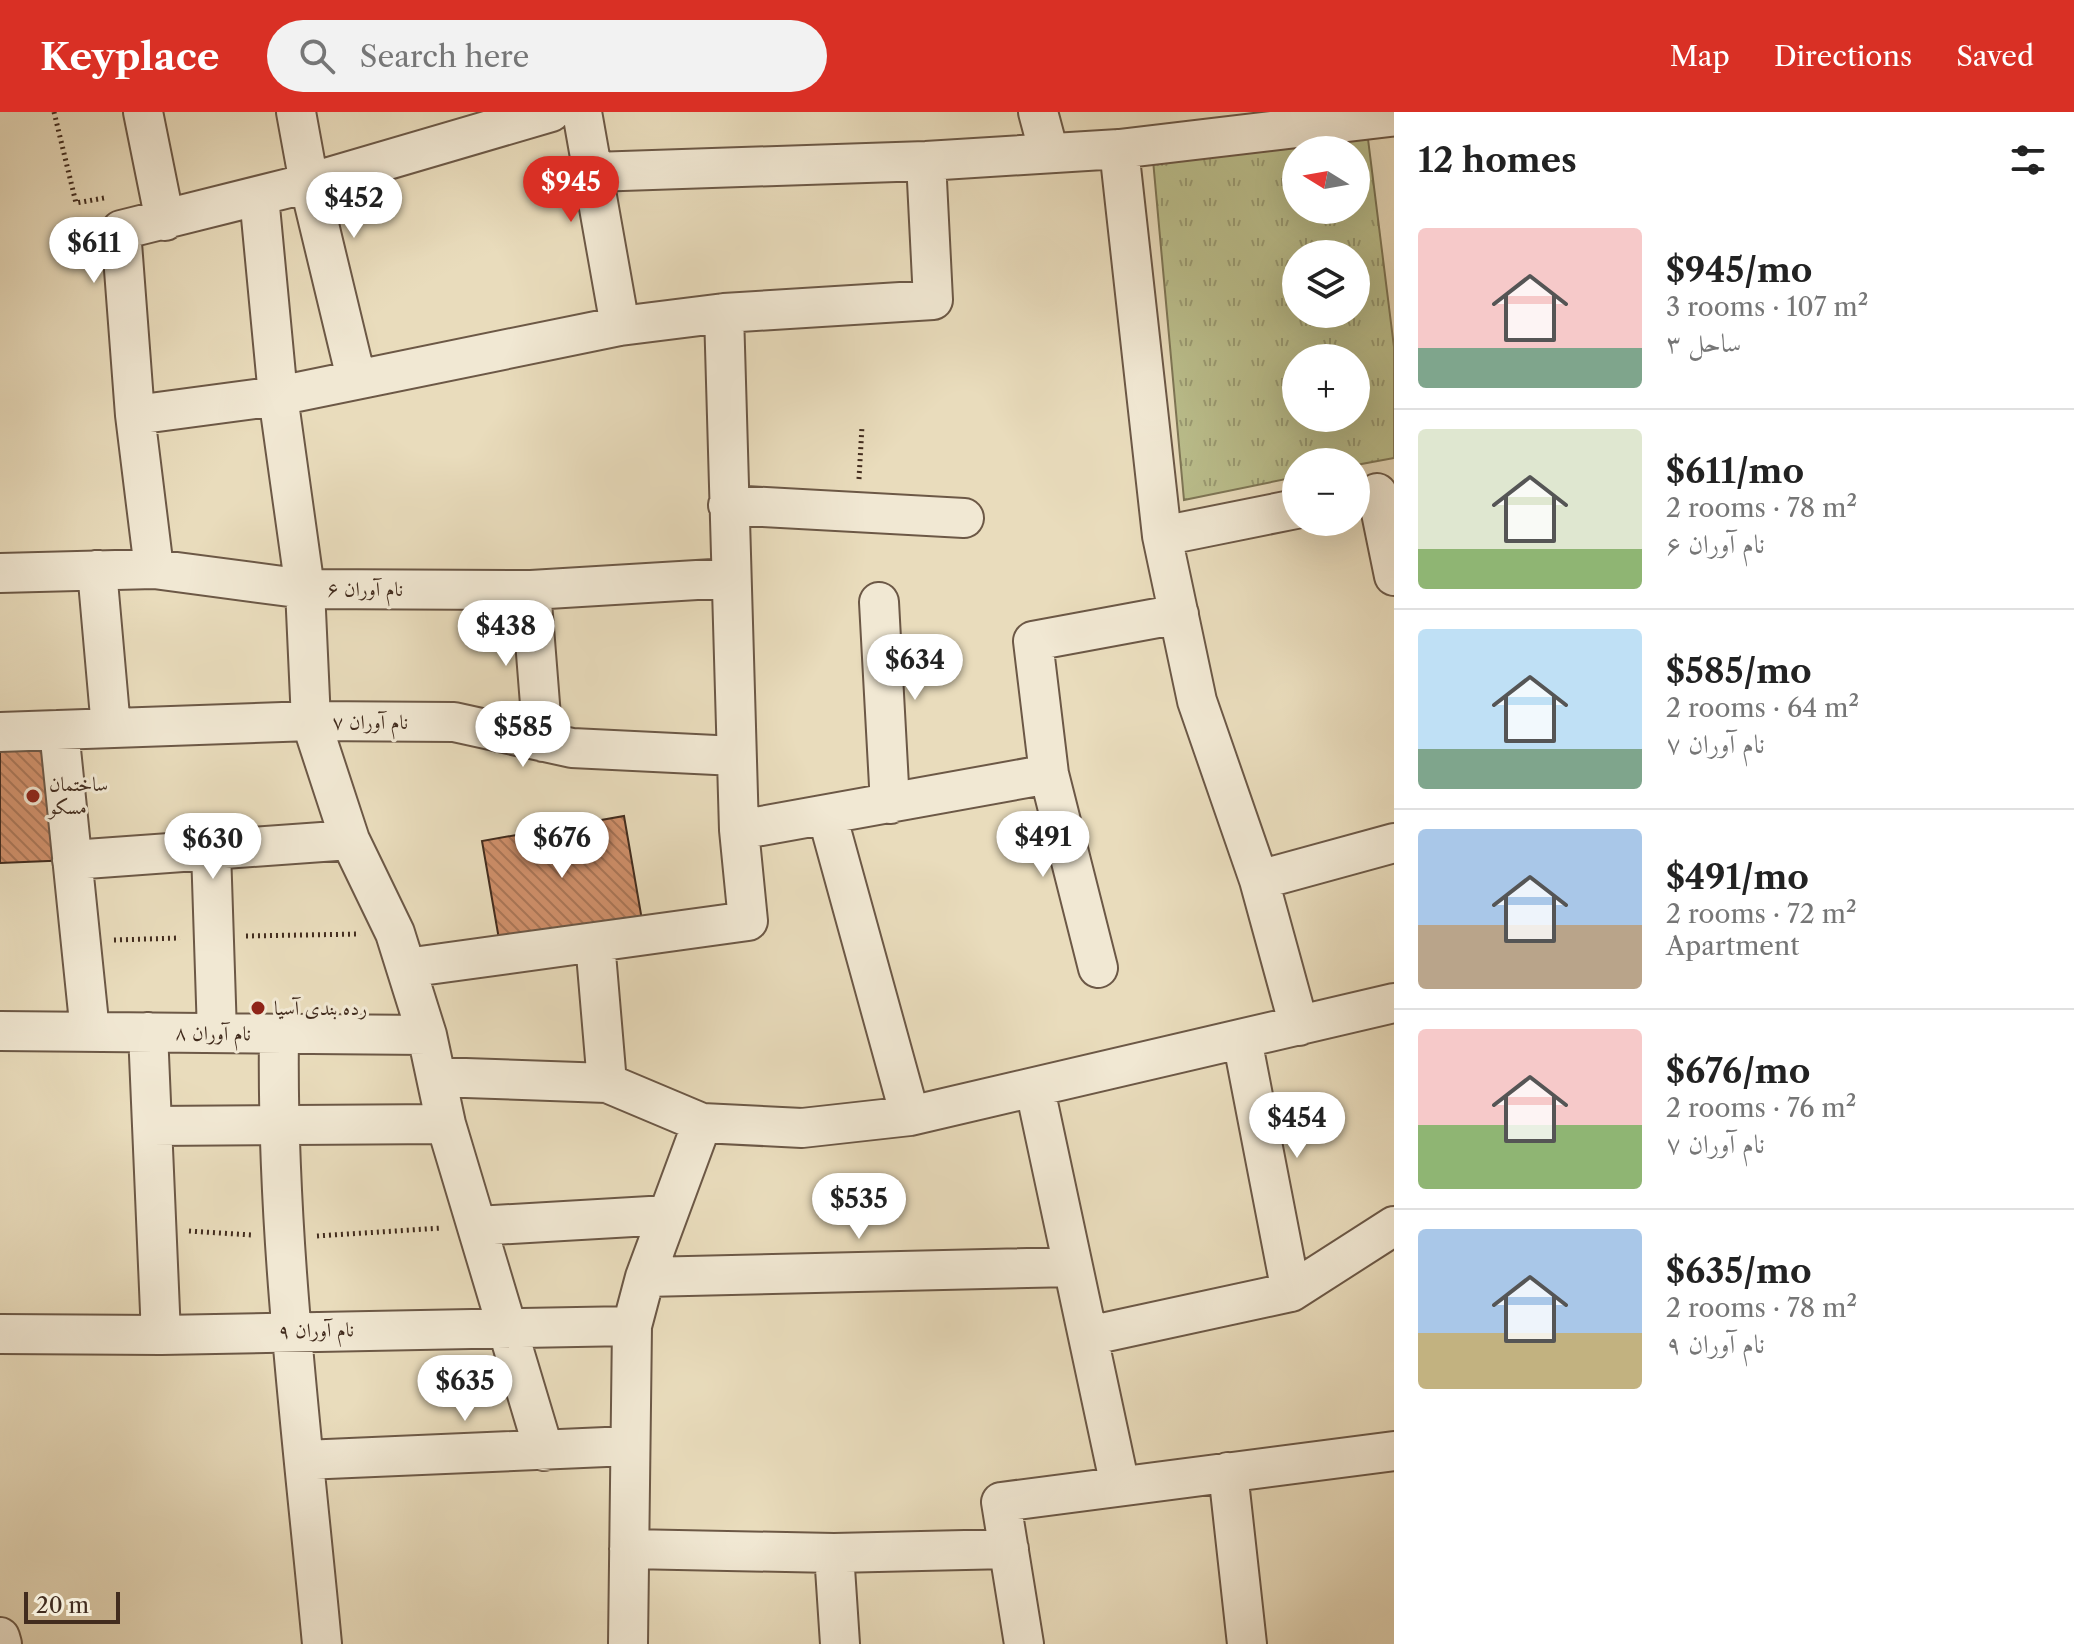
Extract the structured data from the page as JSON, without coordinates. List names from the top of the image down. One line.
{"streets":{"street":["نام آوران ۶","نام آوران ۷","نام آوران ۸","نام آوران ۹"]},"places":["ساختمان مسکو","رده بندی آسیا"],"scale_bar":"20 m","north":"left","page":{"header":"Keyplace","search":"Search here","nav":["Map","Directions","Saved"],"heading":"12 homes","map_buttons":["+","−"],"price":["$945","$452","$611","$438","$634","$585","$491","$676","$630","$454","$535","$635"],"list":[{"name":"$945/mo","note":"3 rooms · 107 m² · ساحل ۳"},{"name":"$611/mo","note":"2 rooms · 78 m² · نام آوران ۶"},{"name":"$585/mo","note":"2 rooms · 64 m² · نام آوران ۷"},{"name":"$491/mo","note":"2 rooms · 72 m² · Apartment"},{"name":"$676/mo","note":"2 rooms · 76 m² · نام آوران ۷"},{"name":"$635/mo","note":"2 rooms · 78 m² · نام آوران ۹"}],"scale":"20 m"}}
